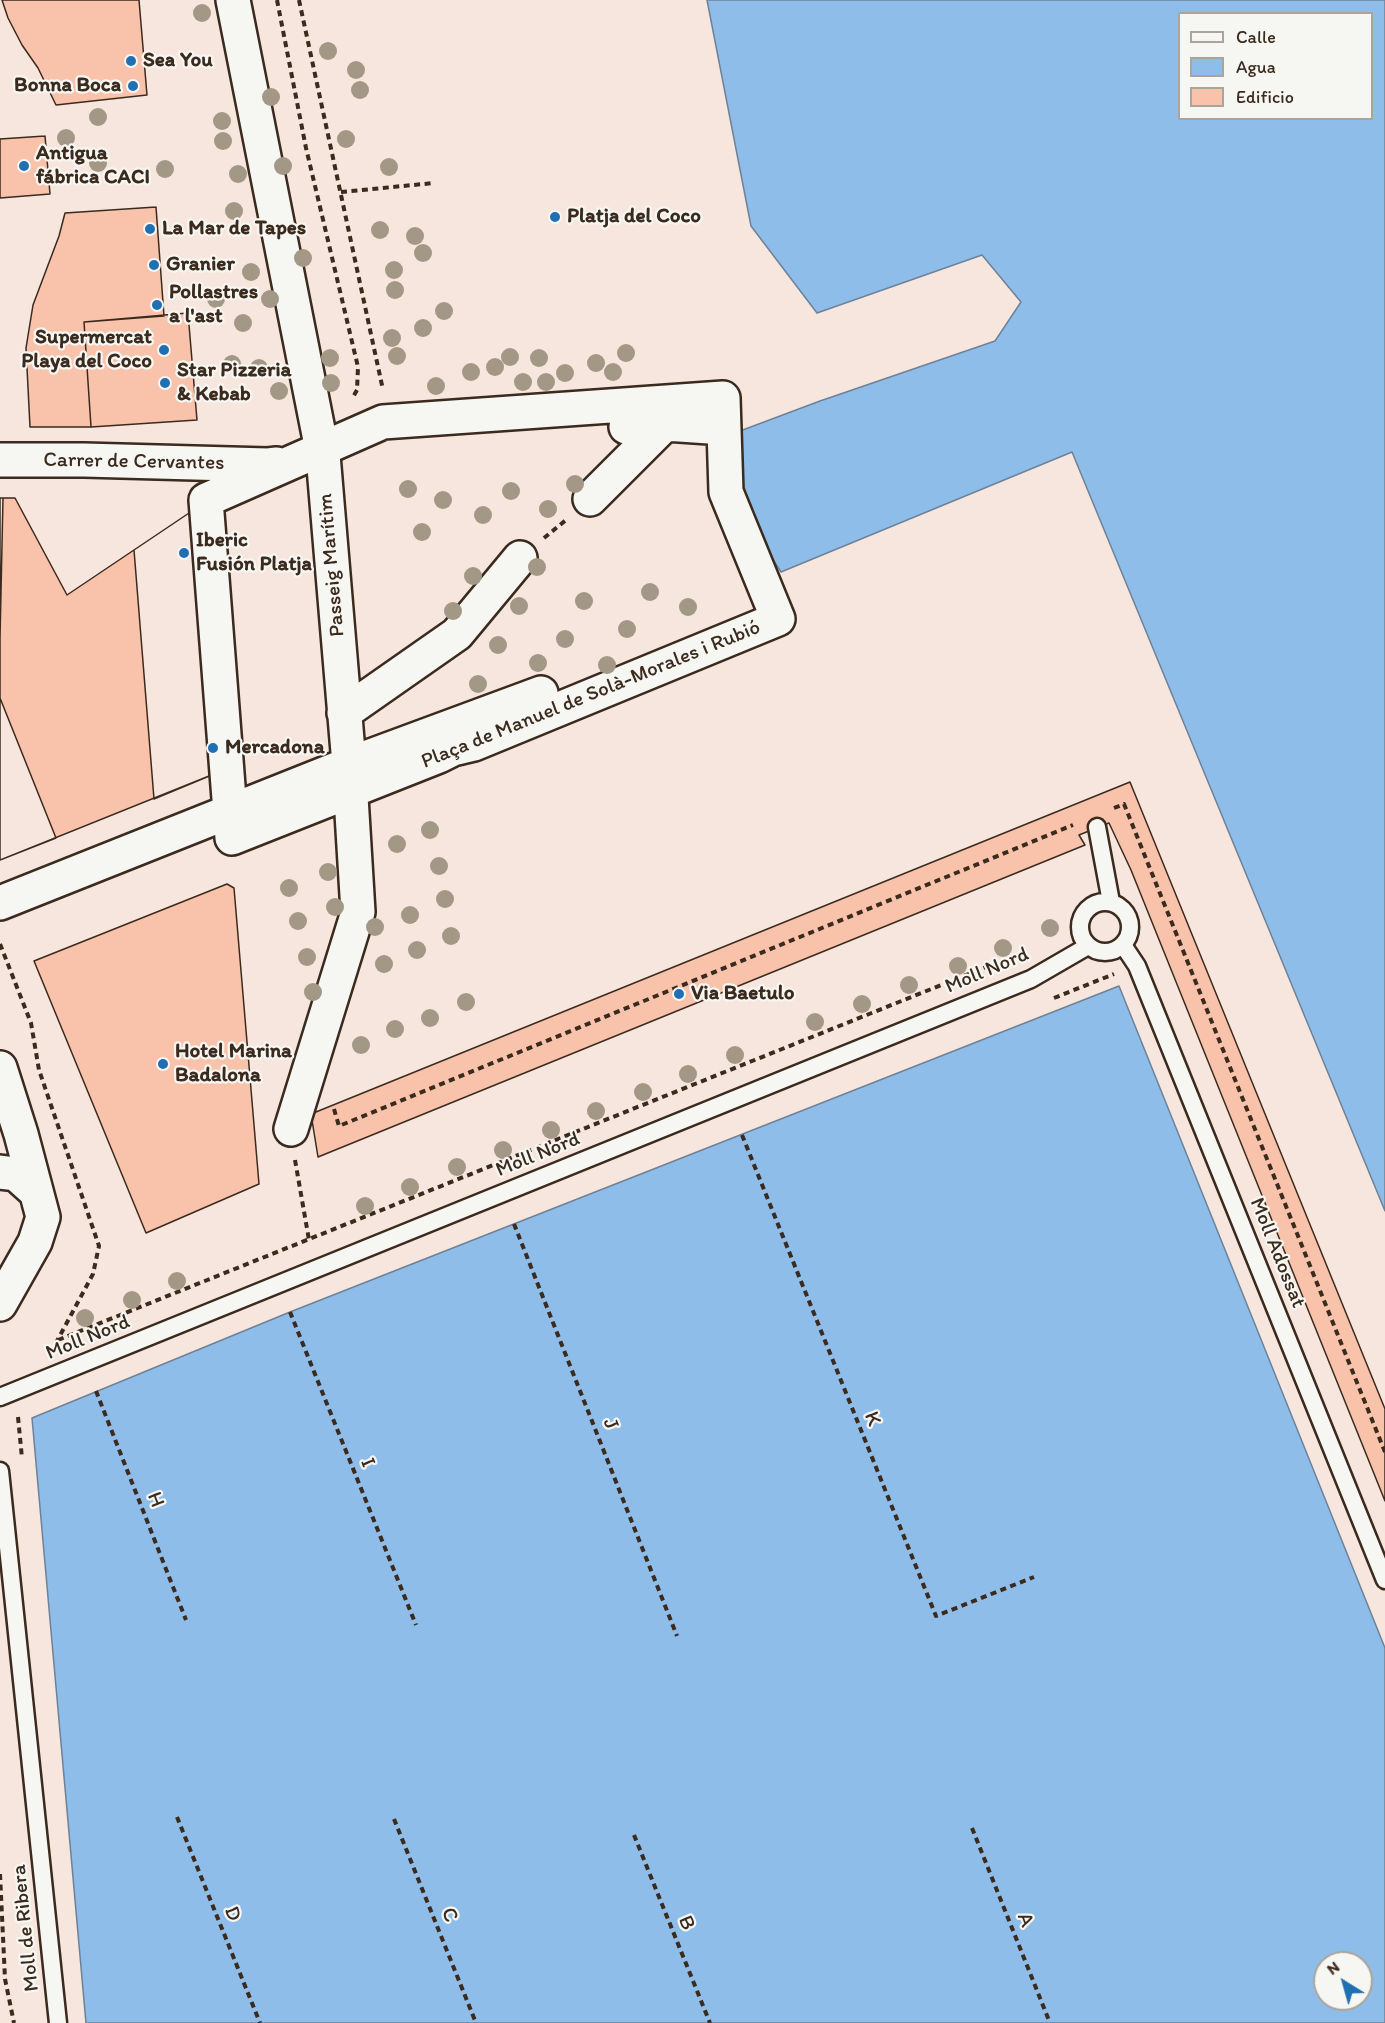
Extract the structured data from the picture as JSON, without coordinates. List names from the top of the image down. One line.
{"streets":{"street":["Carrer de Cervantes","Passeig Marítim","Plaça de Manuel de Solà-Morales i Rubió"],"lane":["Moll Nord","Moll Adossat","Moll de Ribera"],"path":["K","J","I","H","D","C","A","B"]},"crossings":[["Carrer de Cervantes","Passeig Marítim"],["Carrer de Cervantes","Plaça de Manuel de Solà-Morales i Rubió"],["Passeig Marítim","Plaça de Manuel de Solà-Morales i Rubió"],["Moll Nord","Moll Adossat"]],"places":["Sea You","Bonna Boca","Antigua fábrica CACI","Platja del Coco","La Mar de Tapes","Granier","Pollastres a l'ast","Supermercat Playa del Coco","Star Pizzeria & Kebab","Iberic Fusión Platja","Mercadona","Via Baetulo","Hotel Marina Badalona"],"legend":["Calle","Agua","Edificio"],"north":"top left"}
